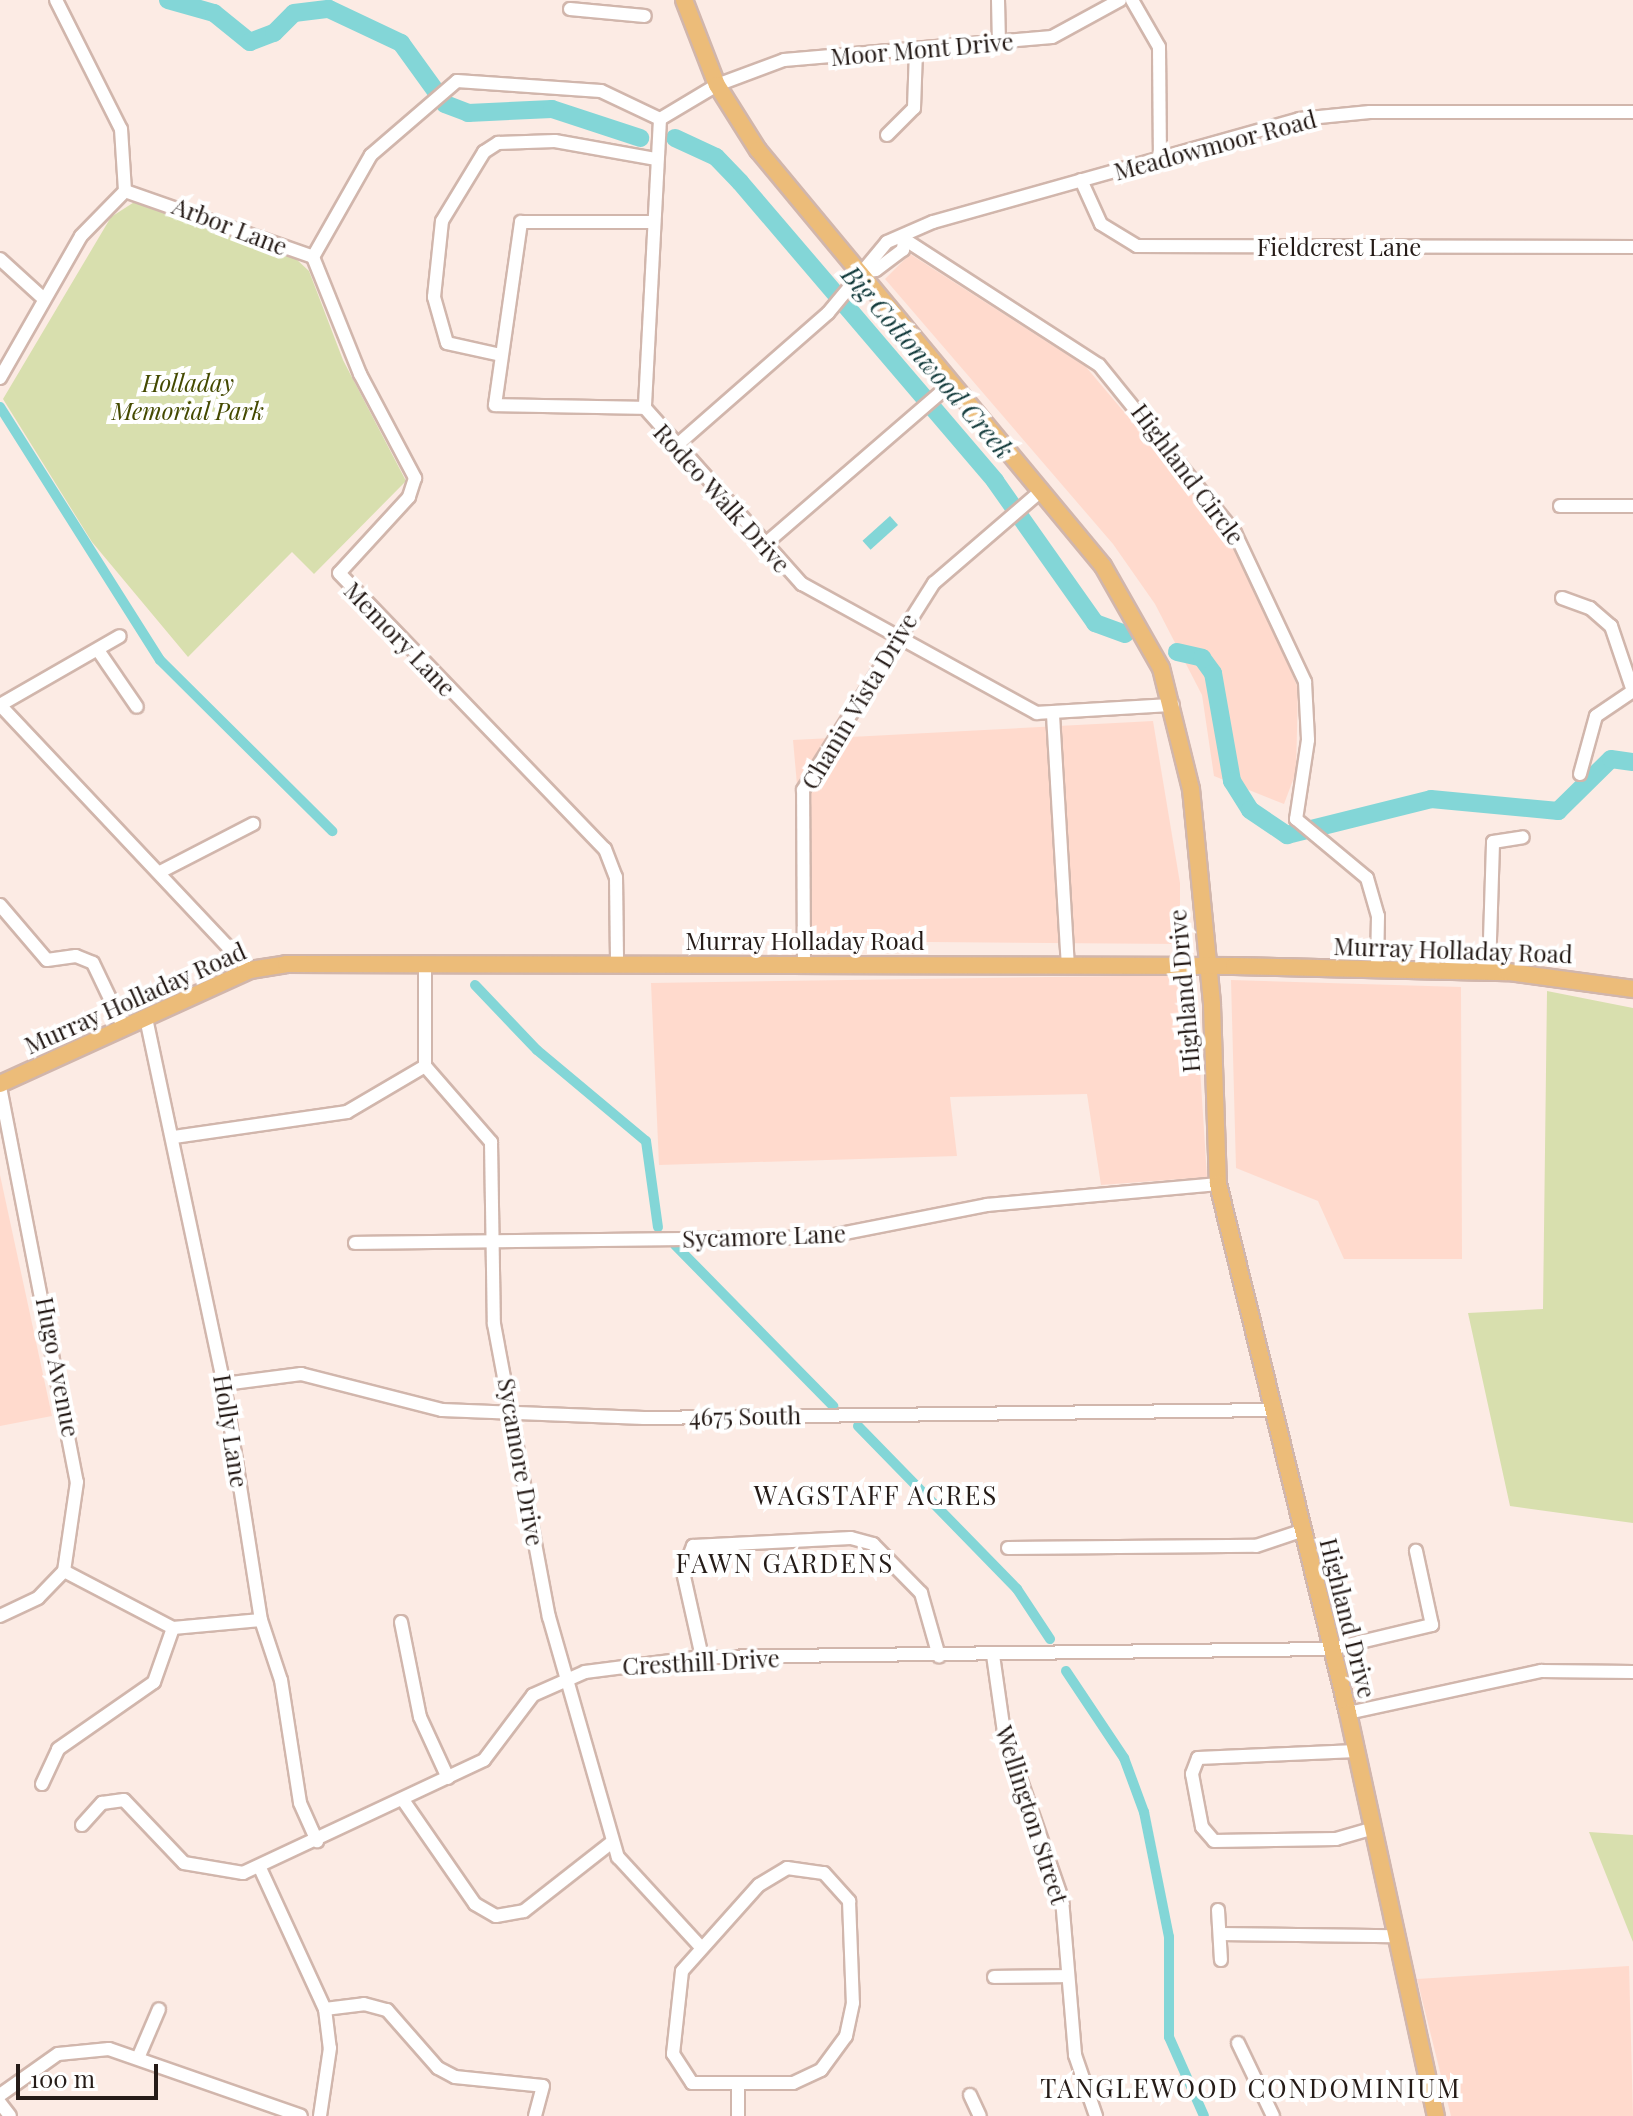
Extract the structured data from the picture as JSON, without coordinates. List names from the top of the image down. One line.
{"streets":{"main road":["Murray Holladay Road","Highland Drive"],"street":["Moor Mont Drive","Meadowmoor Road","Arbor Lane","Fieldcrest Lane","Highland Circle","Rodeo Walk Drive","Memory Lane","Chanin Vista Drive","Sycamore Lane","Hugo Avenue","4675 South","Holly Lane","Sycamore Drive","Cresthill Drive","Wellington Street"]},"crossings":[["Moor Mont Drive","Highland Drive"],["Meadowmoor Road","Fieldcrest Lane"],["Meadowmoor Road","Highland Circle"],["Meadowmoor Road","Rodeo Walk Drive"],["Meadowmoor Road","Highland Drive"],["Arbor Lane","Rodeo Walk Drive"],["Arbor Lane","Memory Lane"],["Highland Circle","Murray Holladay Road"],["Rodeo Walk Drive","Chanin Vista Drive"],["Rodeo Walk Drive","Highland Drive"],["Memory Lane","Murray Holladay Road"],["Chanin Vista Drive","Murray Holladay Road"],["Chanin Vista Drive","Highland Drive"],["Murray Holladay Road","Highland Drive"],["Murray Holladay Road","Hugo Avenue"],["Murray Holladay Road","Holly Lane"],["Highland Drive","Sycamore Lane"],["Highland Drive","4675 South"],["Highland Drive","Cresthill Drive"],["Sycamore Lane","Sycamore Drive"],["4675 South","Holly Lane"],["4675 South","Sycamore Drive"],["Holly Lane","Cresthill Drive"],["Sycamore Drive","Cresthill Drive"],["Cresthill Drive","Wellington Street"]],"districts":["WAGSTAFF ACRES","FAWN GARDENS","TANGLEWOOD CONDOMINIUM"],"water":["Big Cottonwood Creek"],"parks":["Holladay Memorial Park"],"scale_bar":"100 m"}
